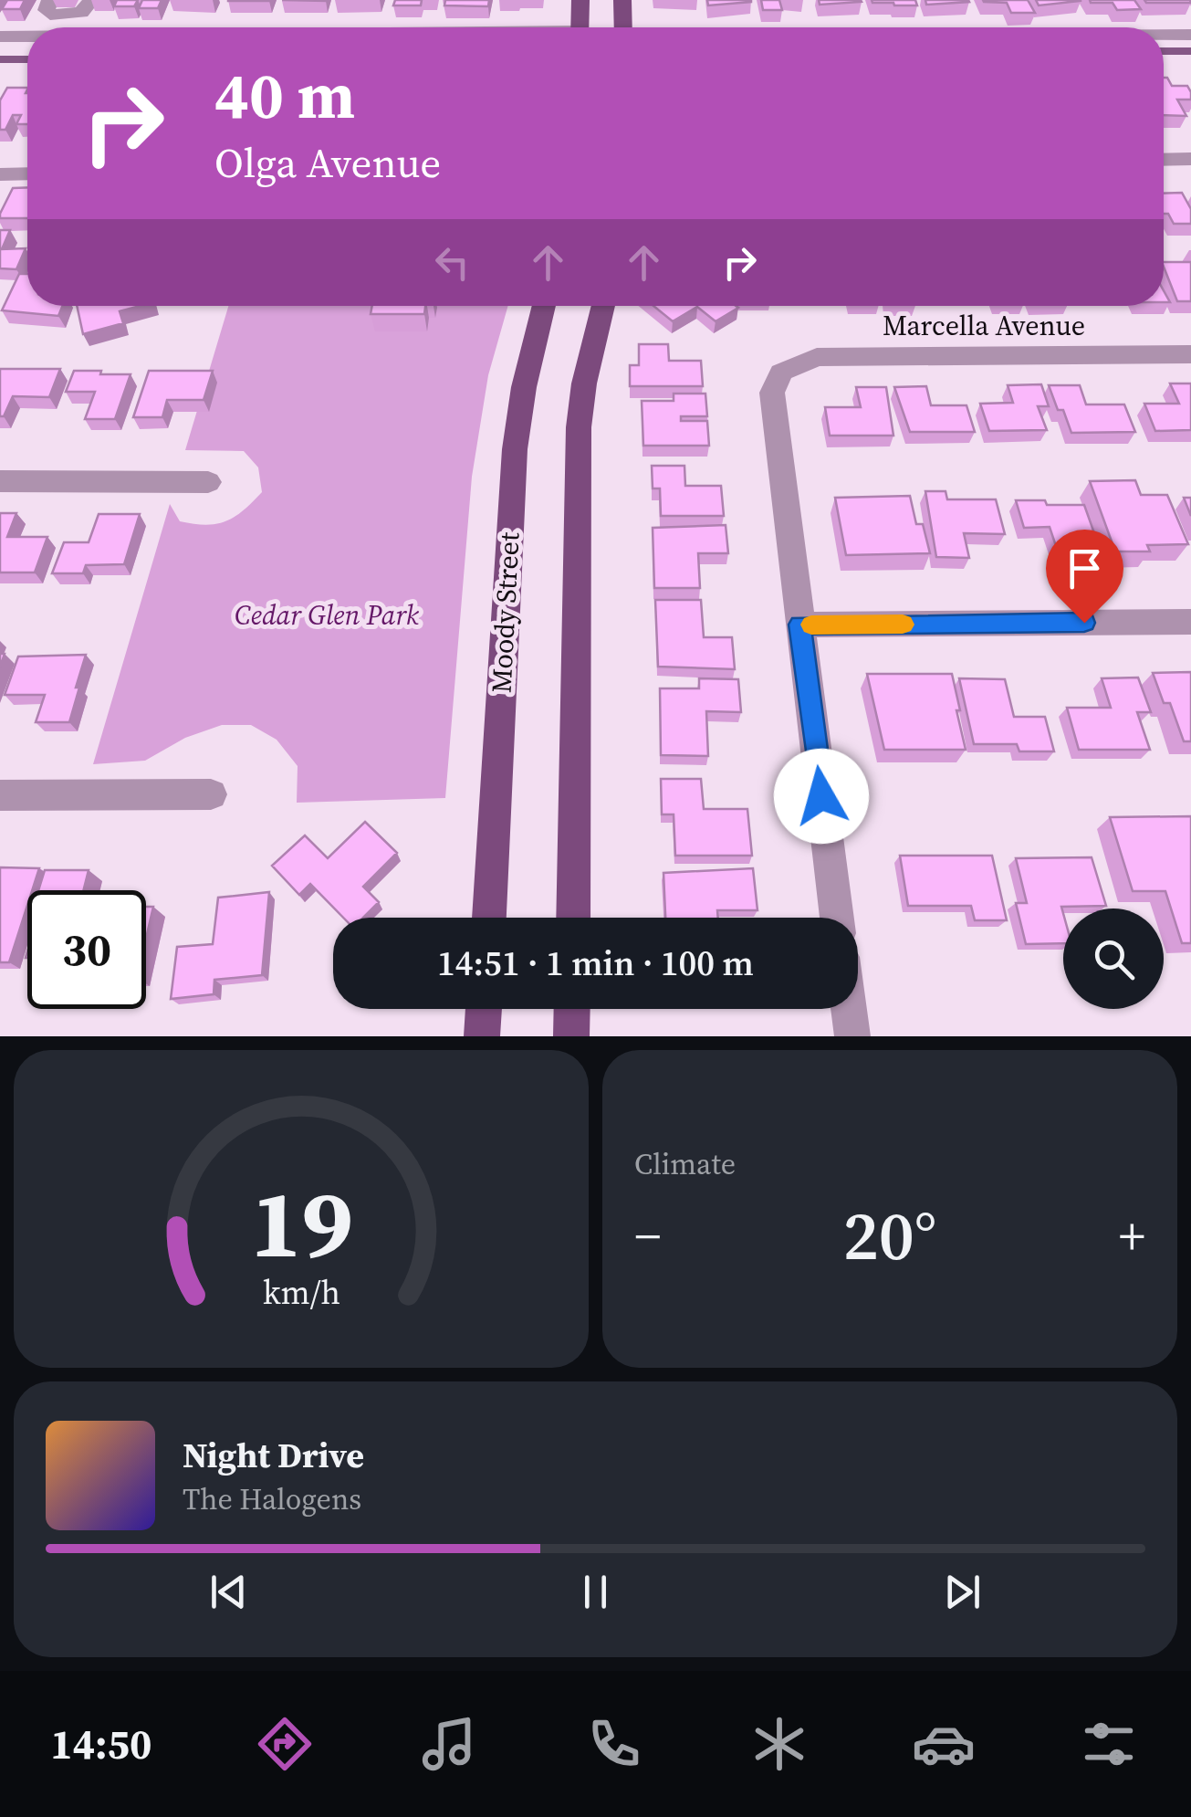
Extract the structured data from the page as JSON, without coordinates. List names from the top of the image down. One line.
{"streets":{"main road":["Moody Street"],"street":["Marcella Avenue"]},"parks":["Cedar Glen Park"],"page":{"turn":["40 m","Olga Avenue"],"limit":"30","trip":"14:51 · 1 min · 100 m","tile":"Climate","heat":["−","20°","+"],"song":["Night Drive","The Halogens"],"tabs":"14:50","gauge":["19","km/h"]}}
